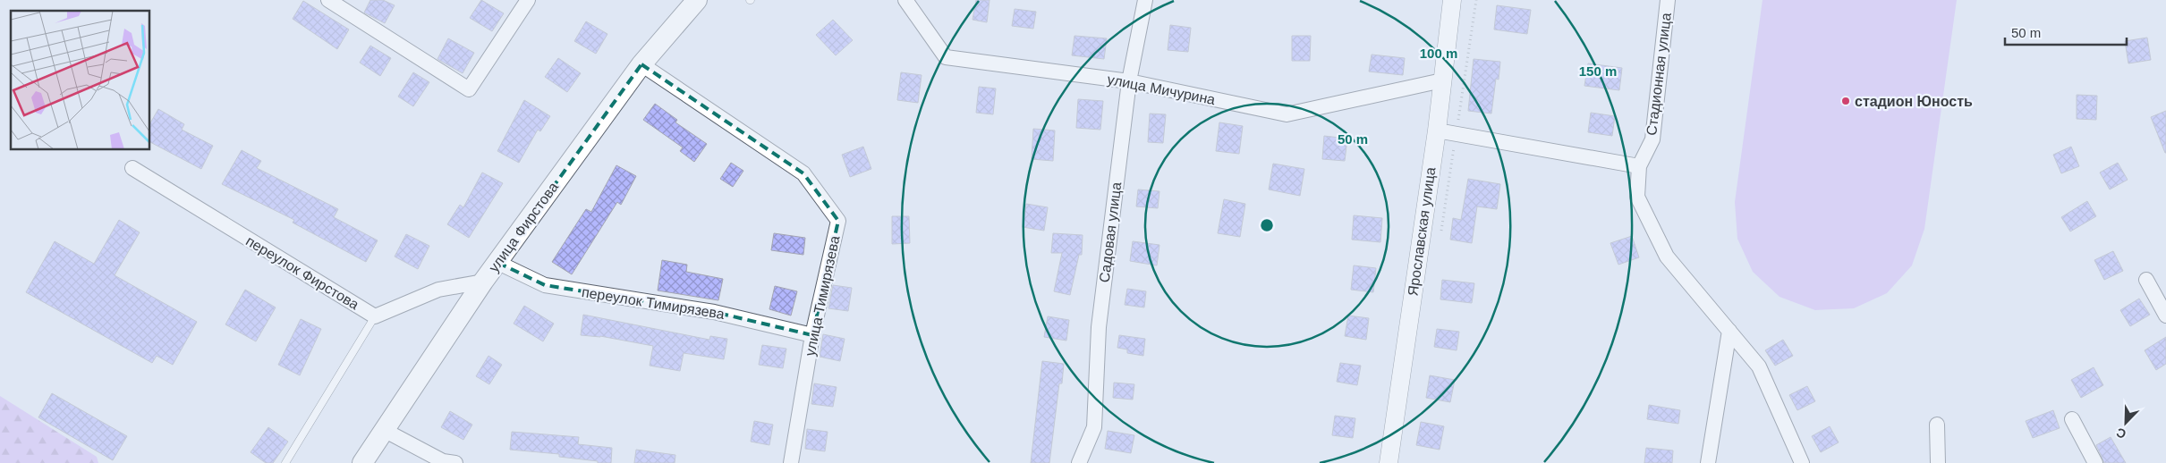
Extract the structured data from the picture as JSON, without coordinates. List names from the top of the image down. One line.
{"streets":{"main road":["улица Фирстова"],"street":["Стадионная улица","улица Мичурина","Ярославская улица","Садовая улица","переулок Фирстова","улица Тимирязева","переулок Тимирязева"]},"crossings":[["улица Мичурина","Ярославская улица"],["улица Мичурина","Садовая улица"],["улица Фирстова","переулок Фирстова"],["улица Фирстова","улица Тимирязева"],["улица Фирстова","переулок Тимирязева"],["улица Тимирязева","переулок Тимирязева"]],"places":["стадион Юность"],"scale_bar":"50 m","north":"bottom left","rings":["100 m","150 m","50 m"]}
